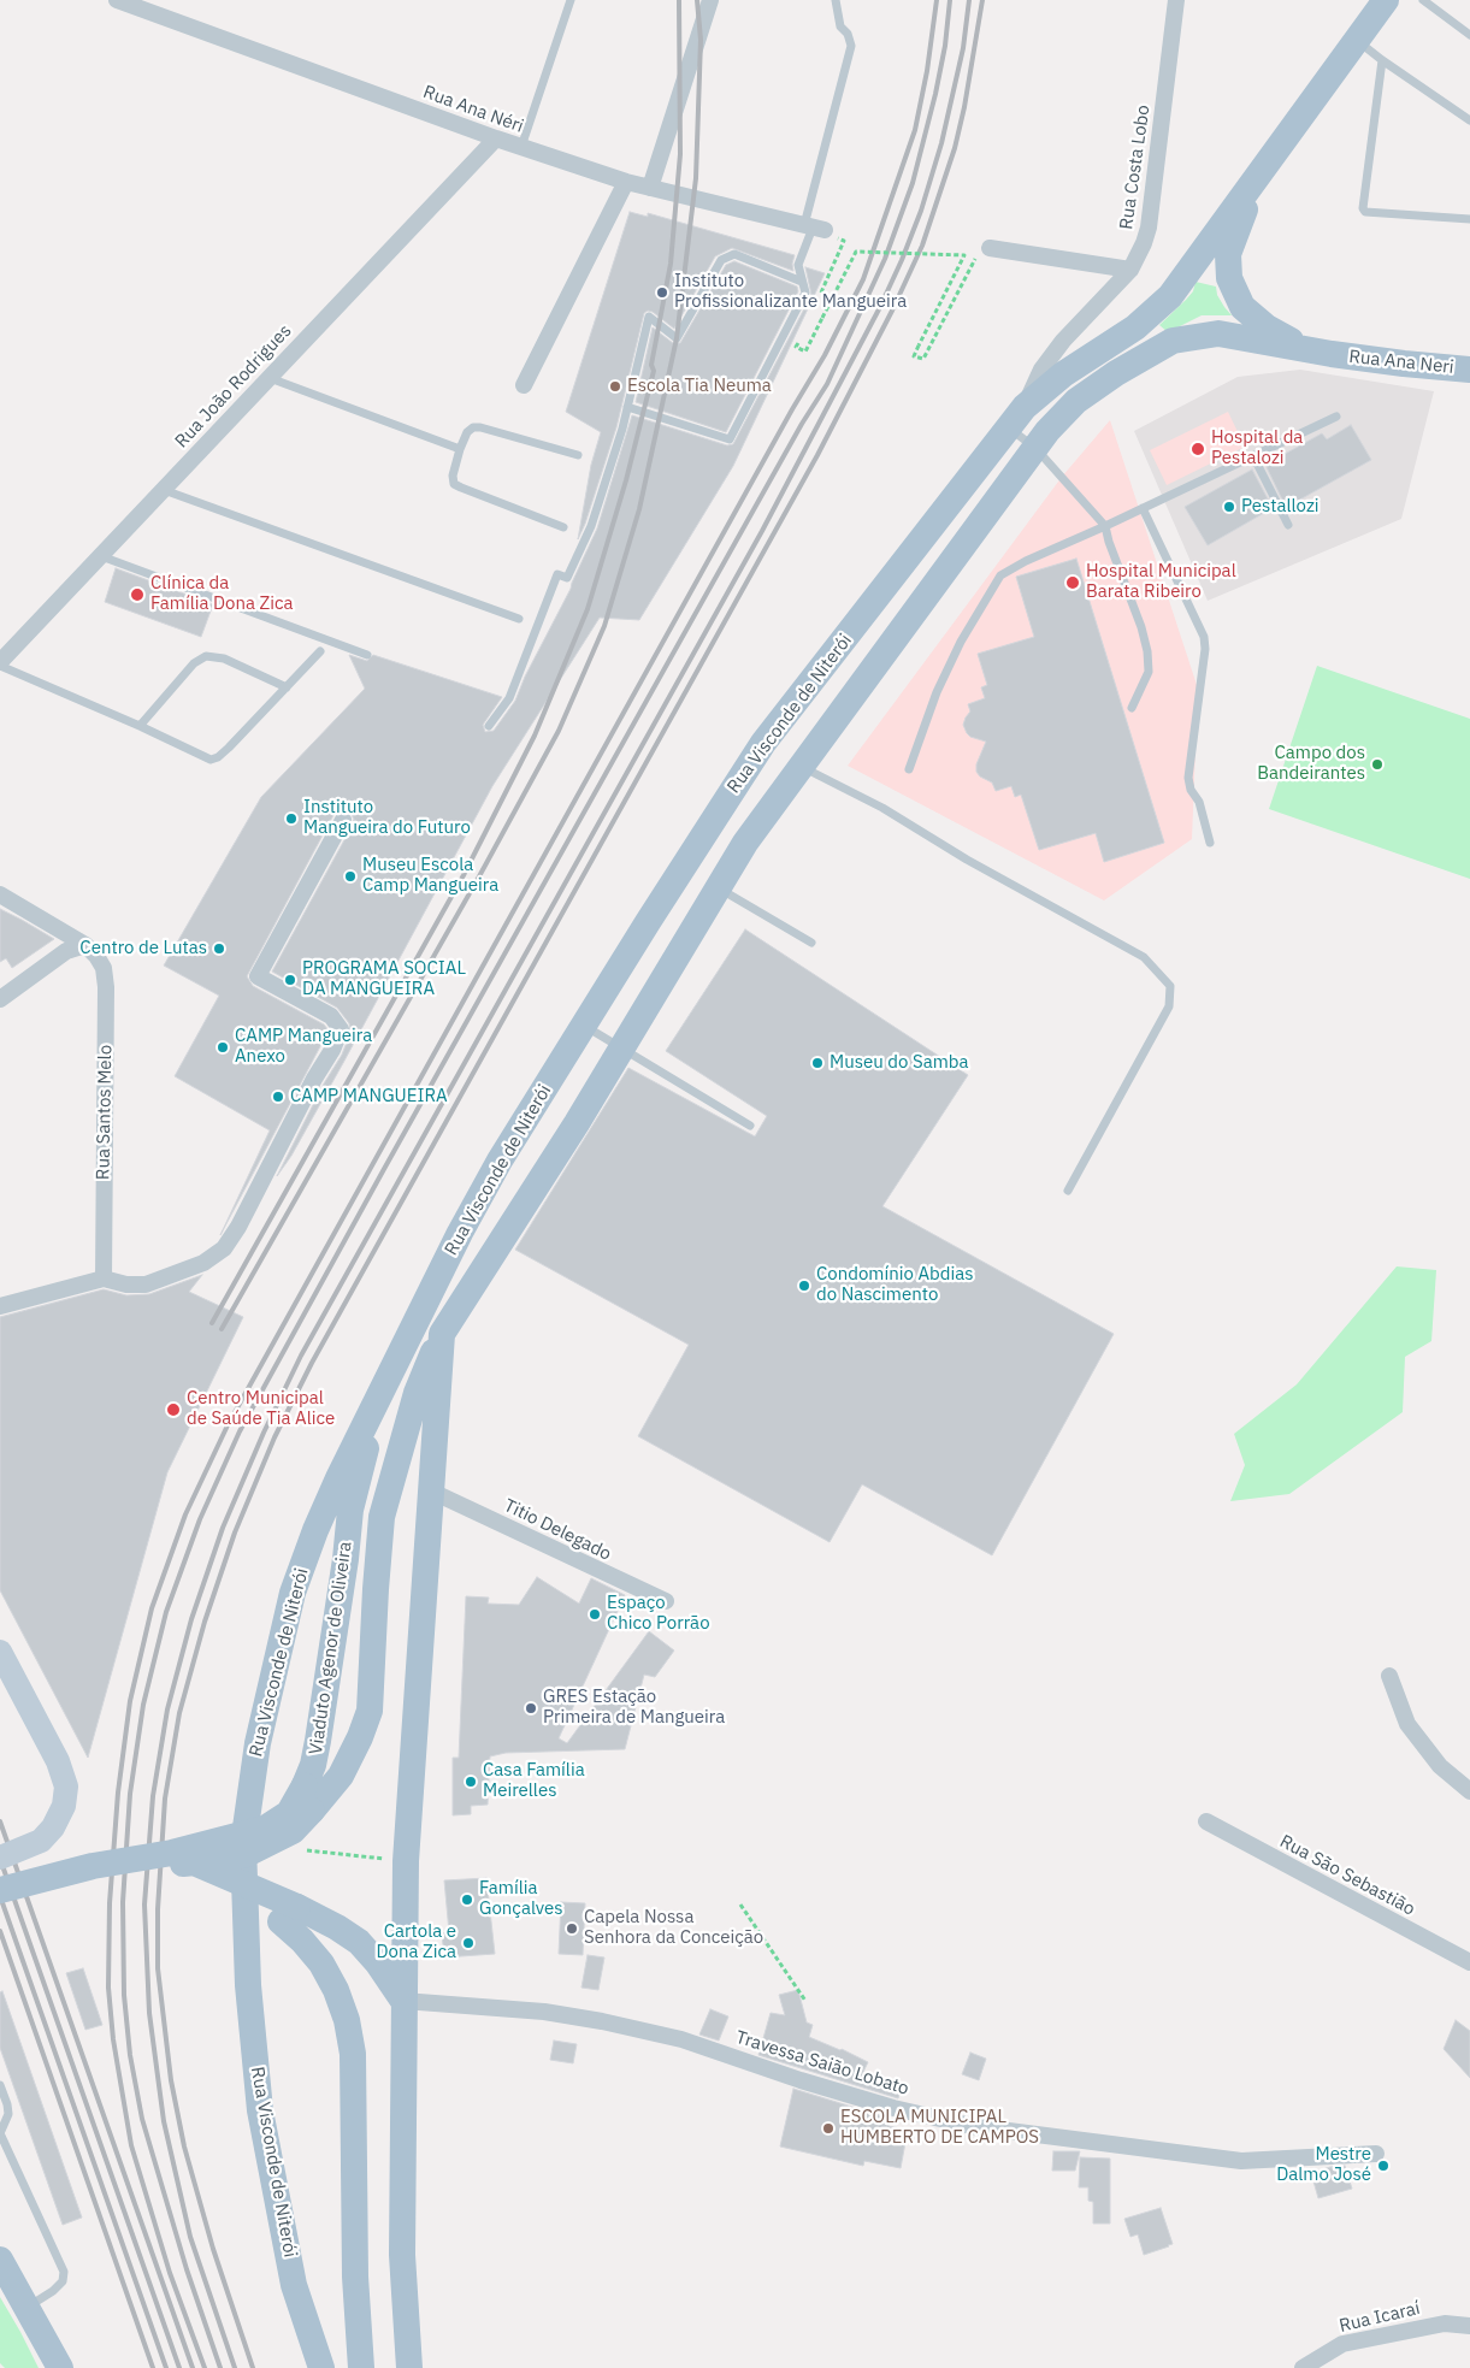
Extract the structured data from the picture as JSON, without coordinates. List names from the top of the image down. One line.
{"streets":{"main road":["Rua Ana Neri","Rua Visconde de Niterói","Viaduto Agenor de Oliveira"],"street":["Rua Ana Néri","Rua Costa Lobo","Rua João Rodrigues","Rua Santos Melo","Titio Delegado","Rua São Sebastião","Travessa Saião Lobato","Rua Icaraí"]},"crossings":[["Rua Ana Néri","Rua João Rodrigues"],["Rua Costa Lobo","Rua Visconde de Niterói"],["Rua Ana Neri","Rua Visconde de Niterói"],["Rua Visconde de Niterói","Titio Delegado"],["Rua Visconde de Niterói","Viaduto Agenor de Oliveira"],["Rua Visconde de Niterói","Travessa Saião Lobato"]],"places":["Instituto Profissionalizante Mangueira","Escola Tia Neuma","Hospital da Pestalozi","Pestallozi","Hospital Municipal Barata Ribeiro","Clínica da Família Dona Zica","Campo dos Bandeirantes","Instituto Mangueira do Futuro","Museu Escola Camp Mangueira","Centro de Lutas","PROGRAMA SOCIAL DA MANGUEIRA","CAMP Mangueira Anexo","Museu do Samba","CAMP MANGUEIRA","Condomínio Abdias do Nascimento","Centro Municipal de Saúde Tia Alice","Espaço Chico Porrão","GRES Estação Primeira de Mangueira","Casa Família Meirelles","Família Gonçalves","Capela Nossa Senhora da Conceição","Cartola e Dona Zica","ESCOLA MUNICIPAL HUMBERTO DE CAMPOS","Mestre Dalmo José"]}
